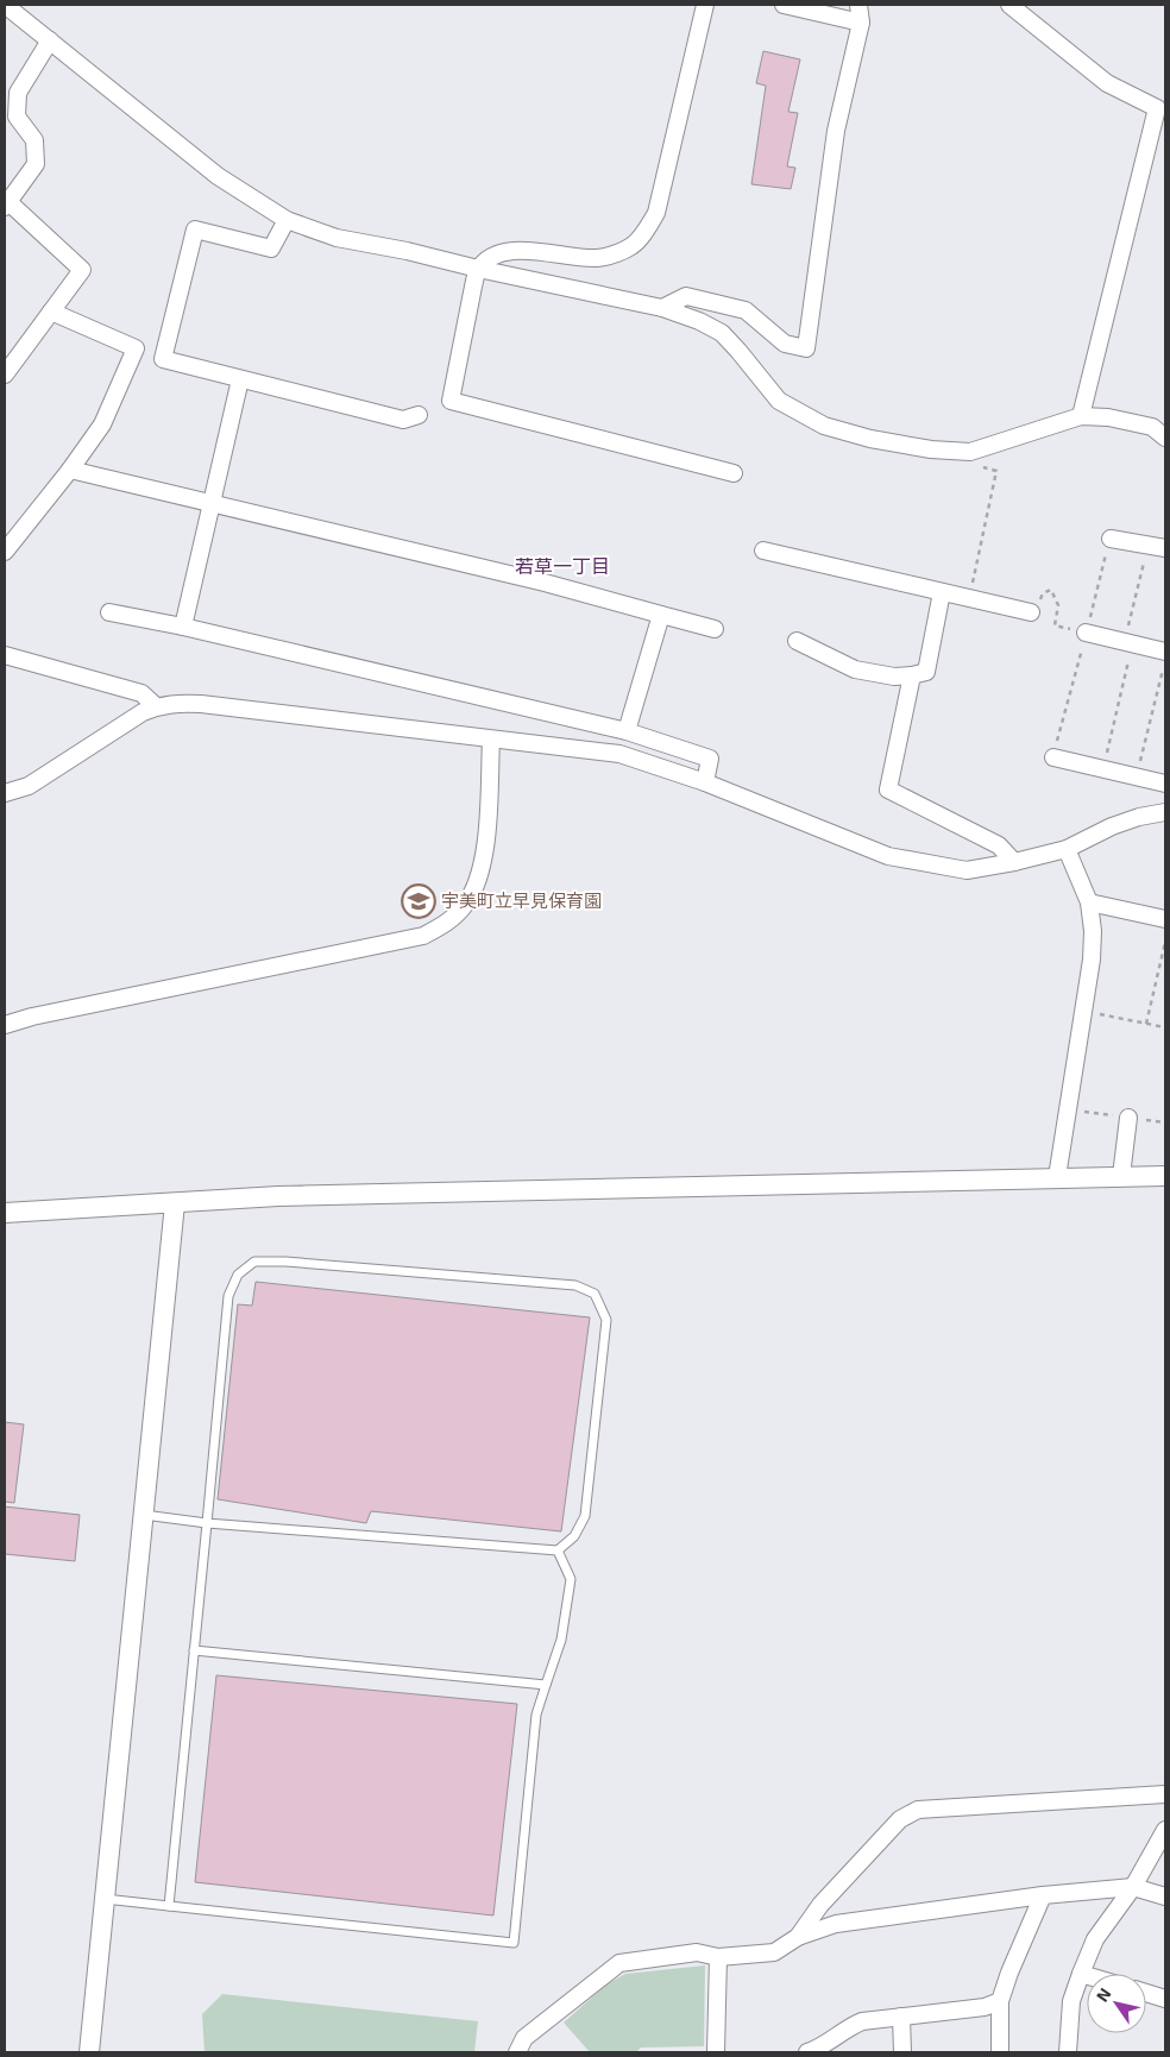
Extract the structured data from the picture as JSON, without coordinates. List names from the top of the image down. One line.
{"districts":["若草一丁目"],"places":{"school or university":["宇美町立早見保育園"]},"north":"top left"}
